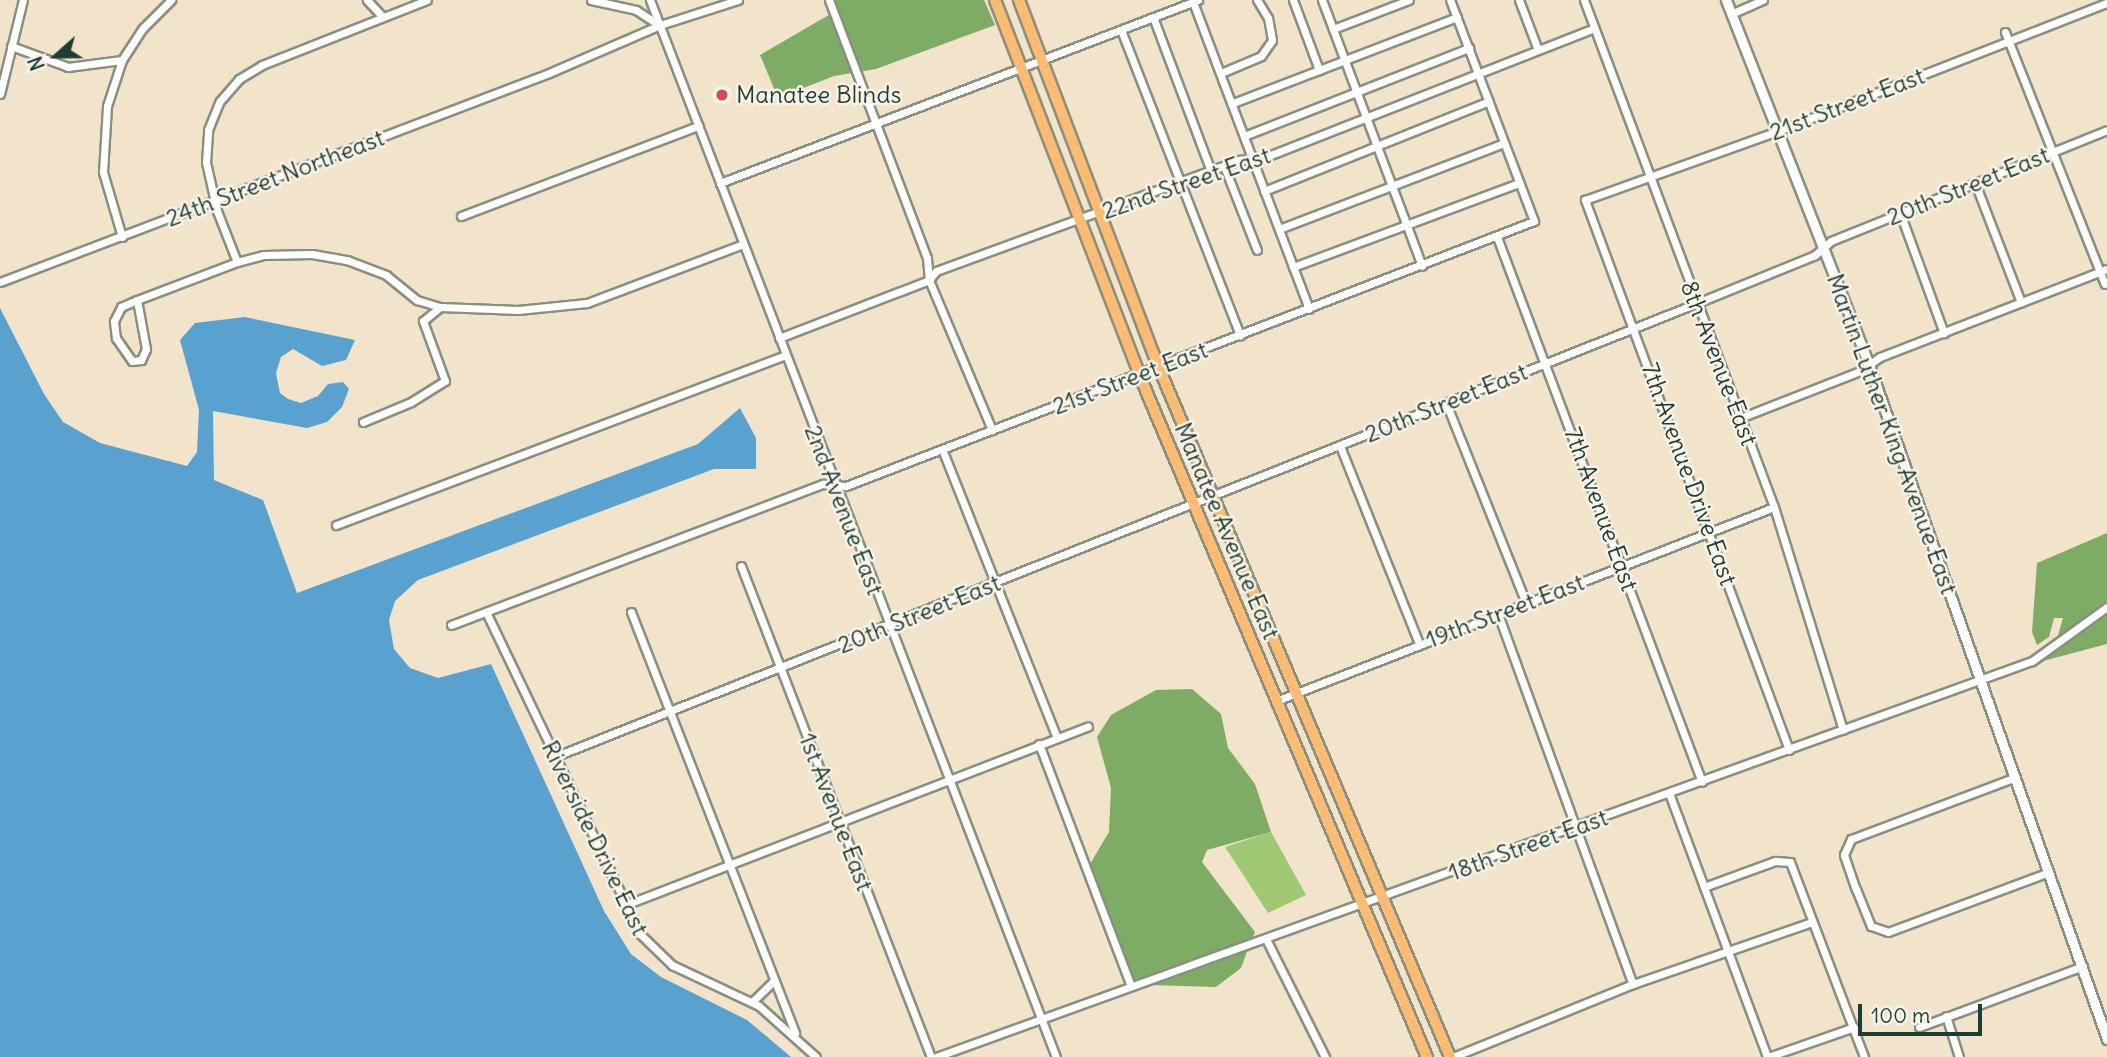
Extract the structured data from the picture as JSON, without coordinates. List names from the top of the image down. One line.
{"streets":{"main road":["Manatee Avenue East"],"street":["21st Street East","24th Street Northeast","22nd Street East","20th Street East","8th Avenue East","Martin Luther King Avenue East","7th Avenue Drive East","7th Avenue East","2nd Avenue East","19th Street East","1st Avenue East","Riverside Drive East","18th Street East"]},"crossings":[["21st Street East","8th Avenue East"],["21st Street East","Martin Luther King Avenue East"],["21st Street East","7th Avenue Drive East"],["21st Street East","7th Avenue East"],["21st Street East","2nd Avenue East"],["21st Street East","Manatee Avenue East"],["21st Street East","Riverside Drive East"],["24th Street Northeast","2nd Avenue East"],["22nd Street East","8th Avenue East"],["22nd Street East","2nd Avenue East"],["22nd Street East","Manatee Avenue East"],["20th Street East","8th Avenue East"],["20th Street East","Martin Luther King Avenue East"],["20th Street East","7th Avenue Drive East"],["20th Street East","7th Avenue East"],["20th Street East","2nd Avenue East"],["20th Street East","Manatee Avenue East"],["20th Street East","1st Avenue East"],["20th Street East","Riverside Drive East"],["8th Avenue East","19th Street East"],["8th Avenue East","18th Street East"],["Martin Luther King Avenue East","18th Street East"],["7th Avenue Drive East","19th Street East"],["7th Avenue Drive East","18th Street East"],["7th Avenue East","19th Street East"],["7th Avenue East","18th Street East"],["2nd Avenue East","18th Street East"],["Manatee Avenue East","19th Street East"],["Manatee Avenue East","18th Street East"],["1st Avenue East","18th Street East"]],"places":["Manatee Blinds"],"scale_bar":"100 m","north":"left"}
